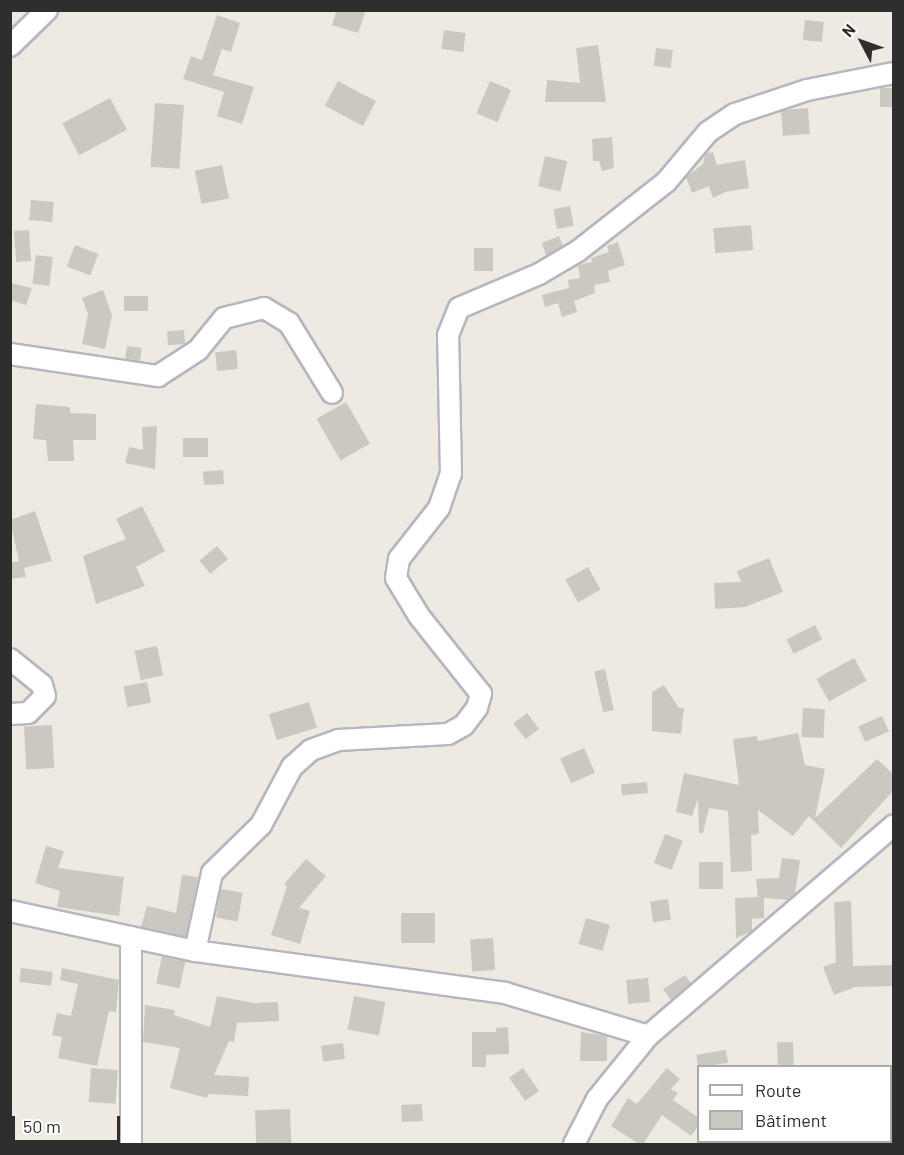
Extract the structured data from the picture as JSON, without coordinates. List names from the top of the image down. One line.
{"legend":["Route","Bâtiment"],"scale_bar":"50 m","north":"top left"}
